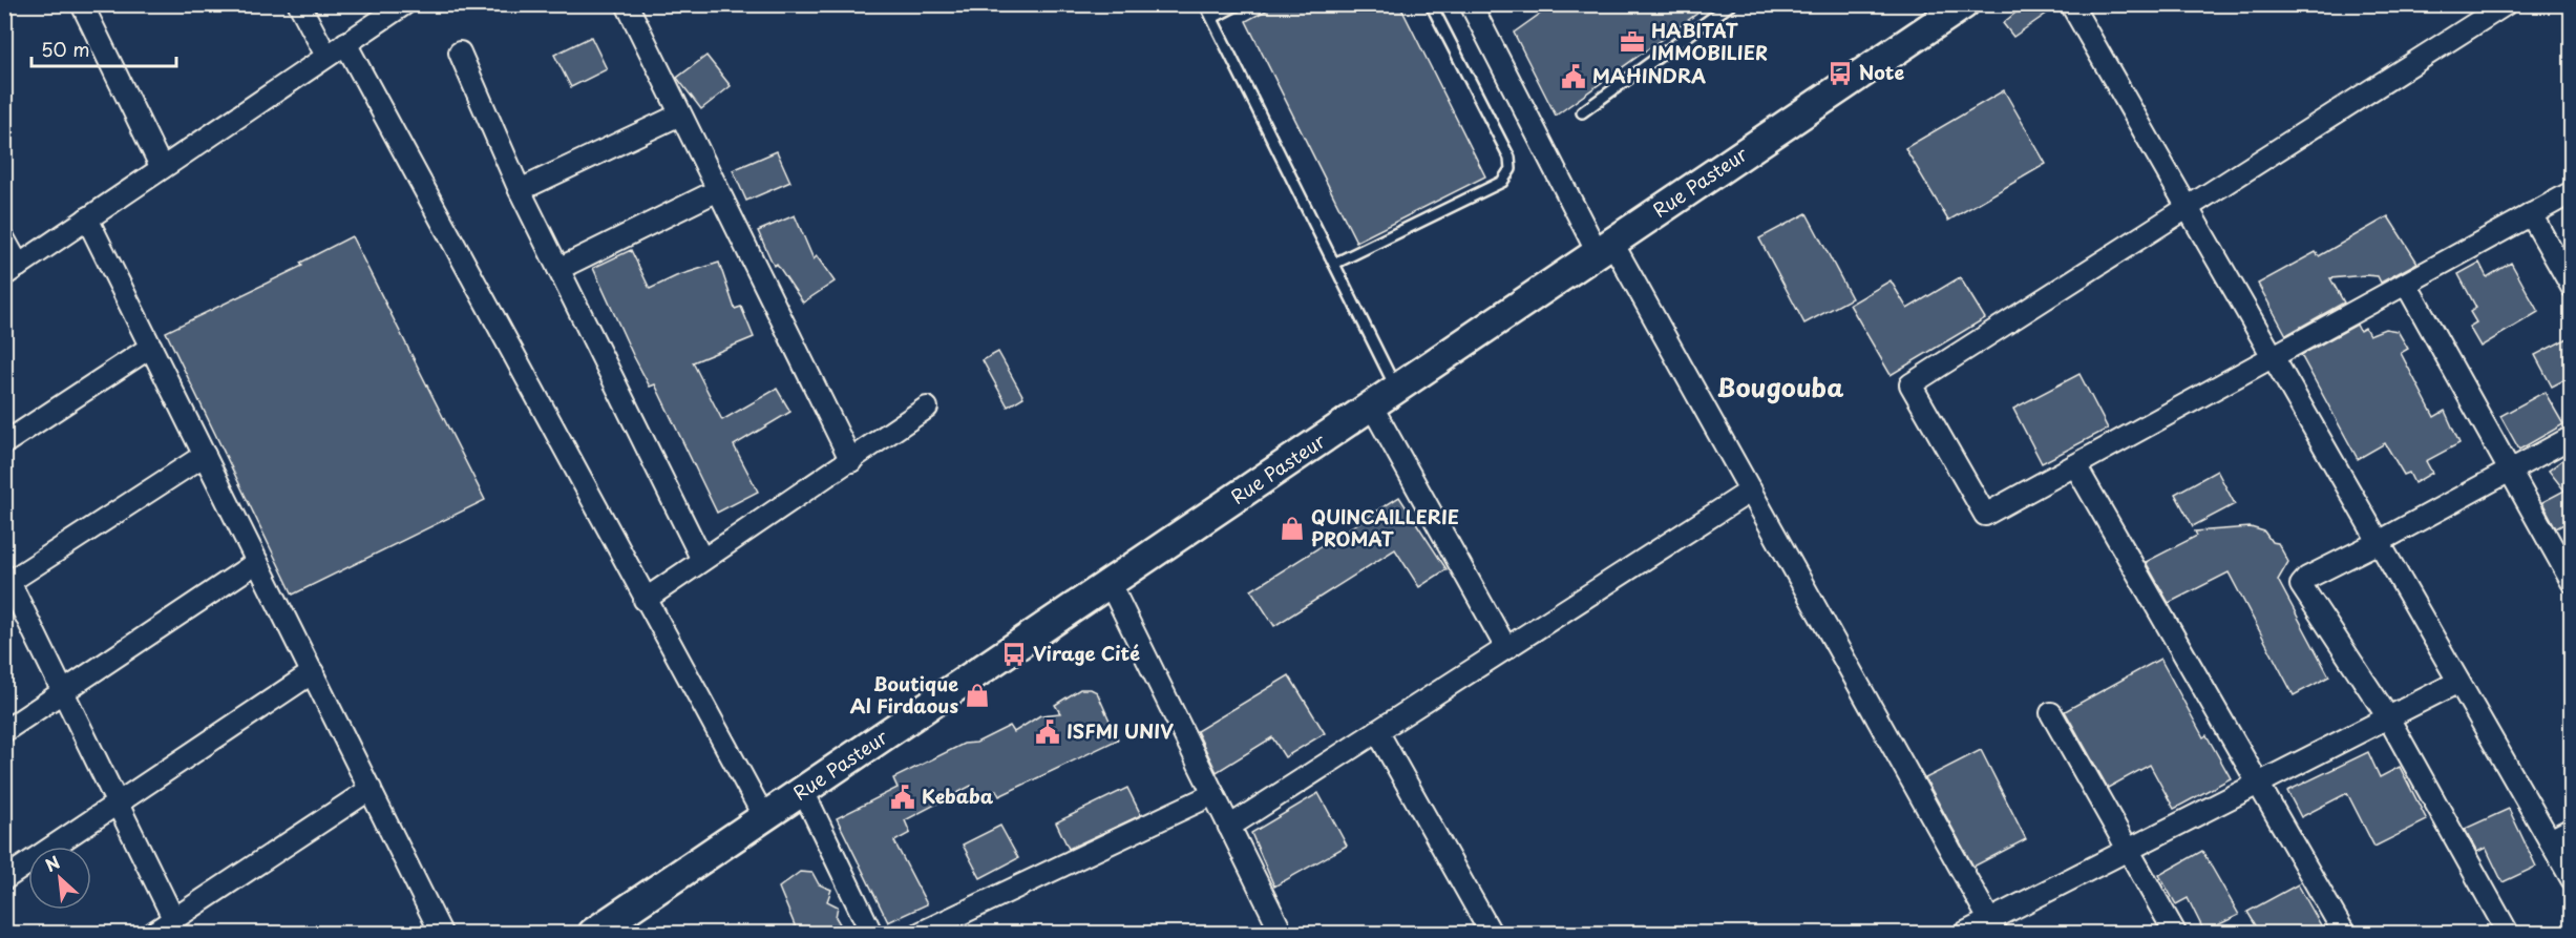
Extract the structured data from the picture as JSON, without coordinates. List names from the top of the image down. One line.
{"streets":{"main road":["Rue Pasteur"]},"districts":["Bougouba"],"places":{"office":["HABITAT IMMOBILIER"],"bus stop":["Note","Virage Cité"],"public building":["MAHINDRA","ISFMI UNIV","Kebaba"],"shop":["QUINCAILLERIE PROMAT","Boutique Al Firdaous"]},"scale_bar":"50 m","north":"top left"}
